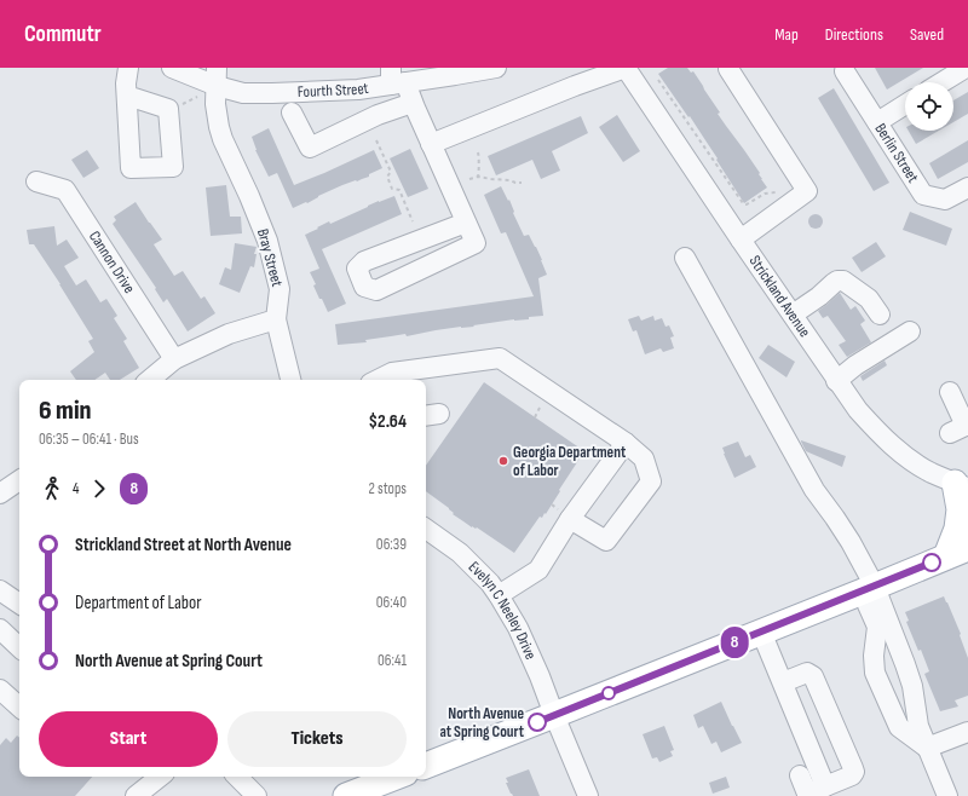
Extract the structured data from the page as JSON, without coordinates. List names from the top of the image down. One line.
{"streets":{"street":["Fourth Street","Berlin Street","Bray Street","Cannon Drive","Strickland Avenue","Evelyn C Neeley Drive"]},"crossings":[["Fourth Street","Bray Street"]],"places":["Georgia Department of Labor","North Avenue at Spring Court"],"lines":["bus line 8"],"page":{"header":"Commutr","nav":["Map","Directions","Saved"],"on_map":"8","heading":["6 min","06:35 – 06:41 · Bus","$2.64"],"legs":["4","8","2 stops"],"list":[{"name":"Strickland Street at North Avenue","value":"06:39"},{"name":"Department of Labor","value":"06:40"},{"name":"North Avenue at Spring Court","value":"06:41"}],"buttons":["Start","Tickets"]}}
